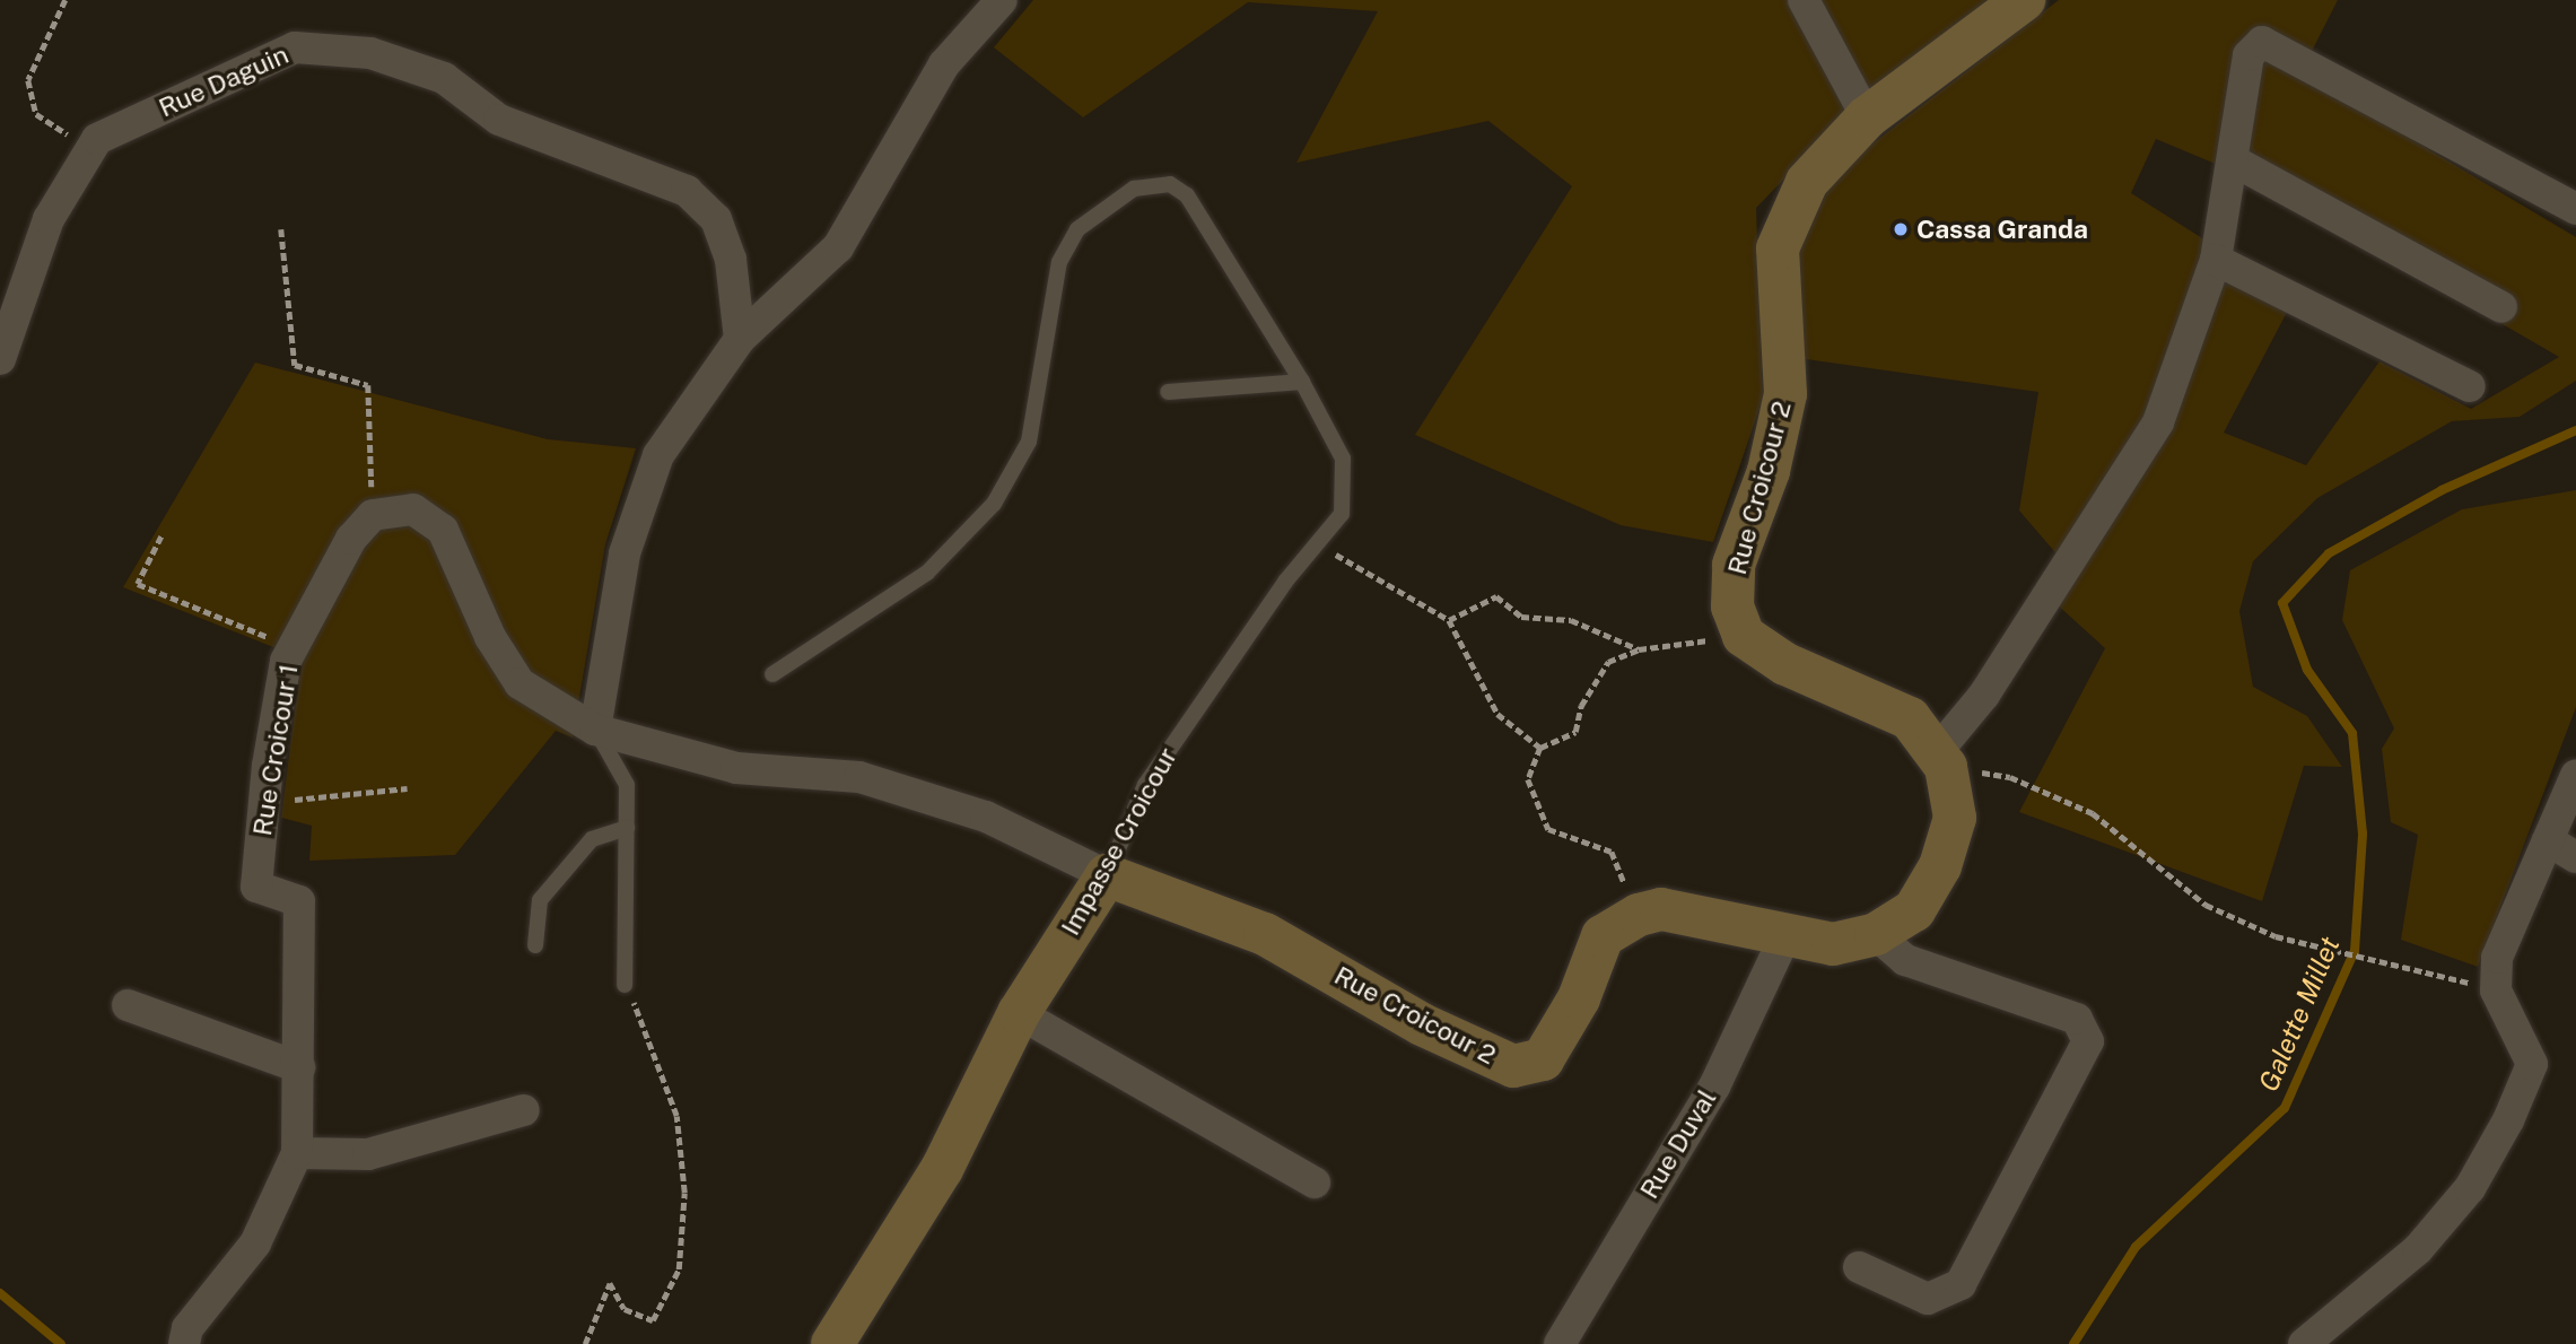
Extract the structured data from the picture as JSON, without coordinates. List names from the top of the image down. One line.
{"streets":{"street":["Rue Daguin","Rue Croicour 2","Rue Croicour 1","Impasse Croicour","Rue Duval"]},"crossings":[["Rue Croicour 2","Impasse Croicour"],["Rue Croicour 2","Rue Duval"]],"water":["Galette Millet"],"places":["Cassa Granda"]}
